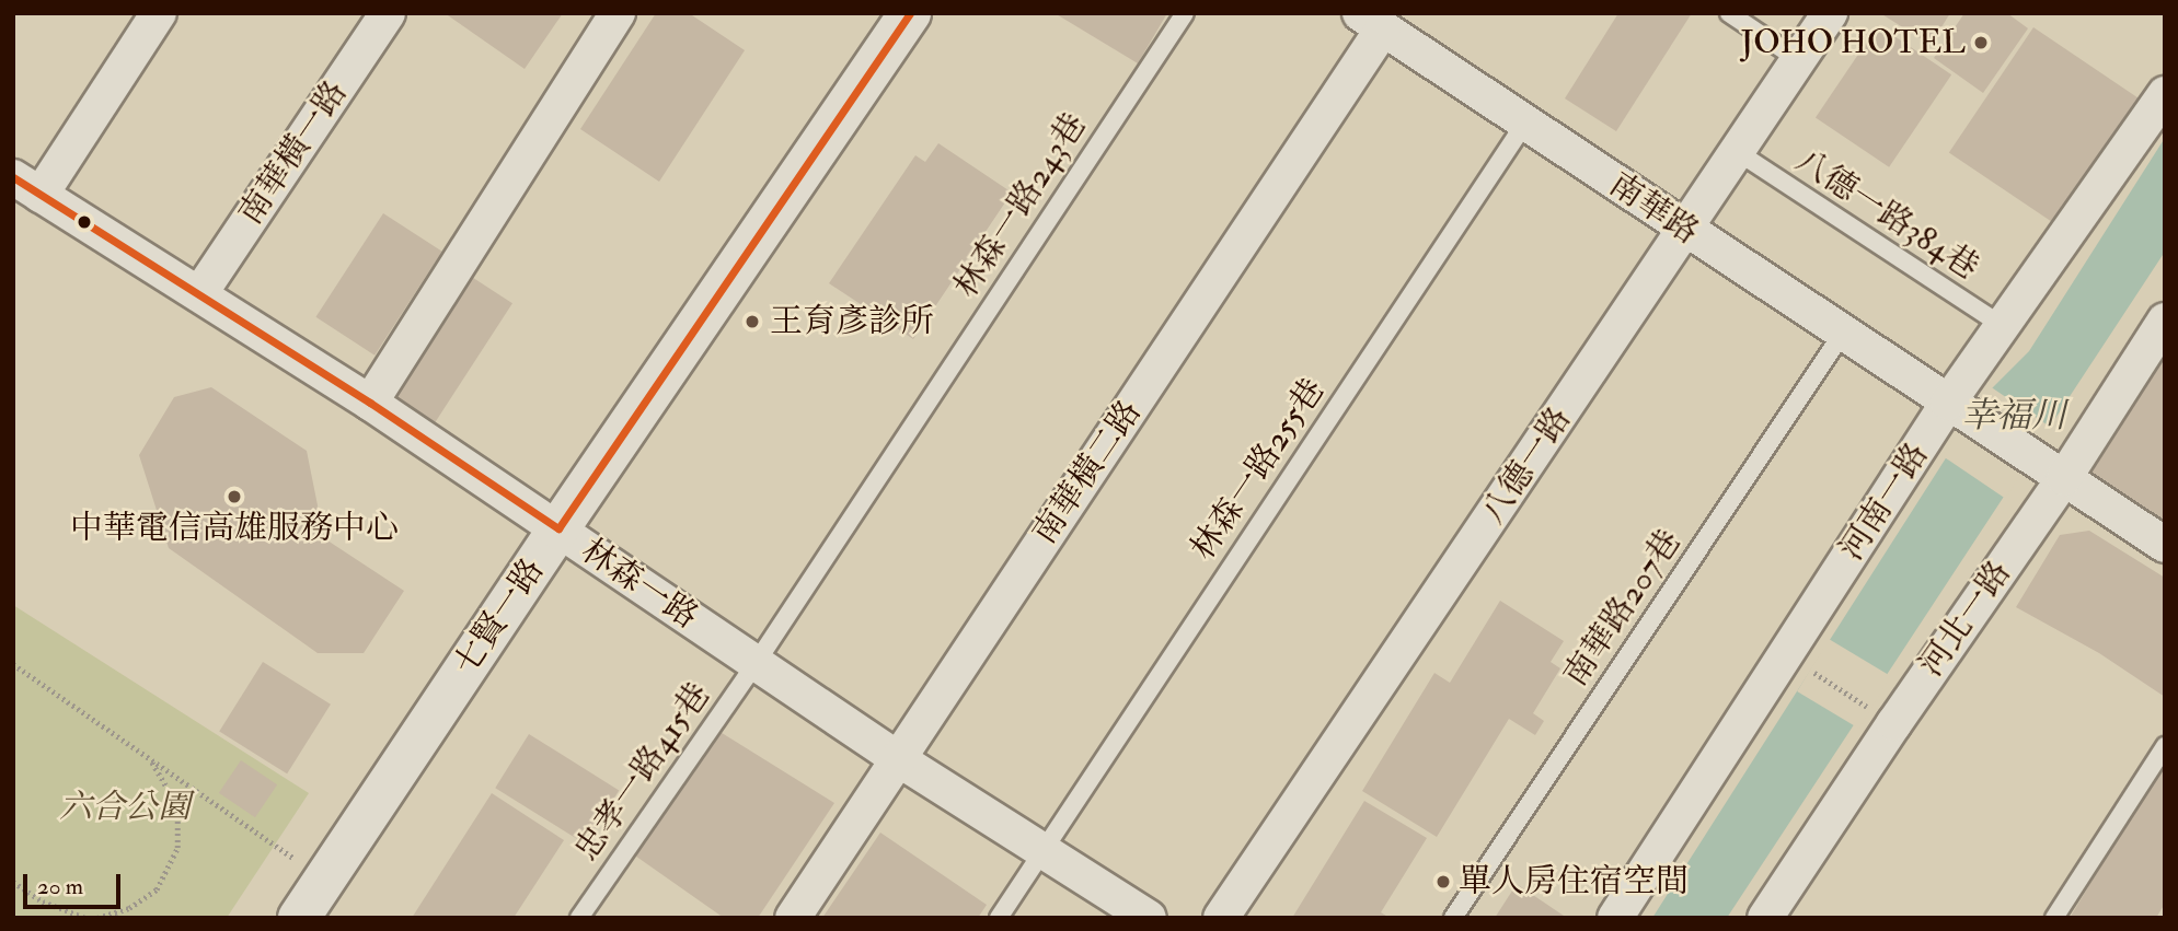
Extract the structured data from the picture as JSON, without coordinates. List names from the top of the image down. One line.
{"streets":{"street":["南華橫一路","南華路","八德一路","南華橫二路","河南一路","林森一路","七賢一路","河北一路"],"lane":["林森一路243巷","八德一路384巷","林森一路255巷","南華路207巷","忠孝一路415巷"]},"crossings":[["南華橫一路","林森一路"],["林森一路243巷","林森一路"],["林森一路243巷","忠孝一路415巷"],["南華路","八德一路"],["南華路","林森一路255巷"],["南華路","南華橫二路"],["南華路","河南一路"],["南華路","南華路207巷"],["南華路","河北一路"],["八德一路384巷","八德一路"],["八德一路384巷","河南一路"],["林森一路255巷","林森一路"],["南華橫二路","林森一路"],["林森一路","七賢一路"],["林森一路","忠孝一路415巷"]],"water":["幸福川"],"parks":["六合公園"],"places":["JOHO HOTEL","王育彥診所","中華電信高雄服務中心","單人房住宿空間"],"scale_bar":"20 m"}
